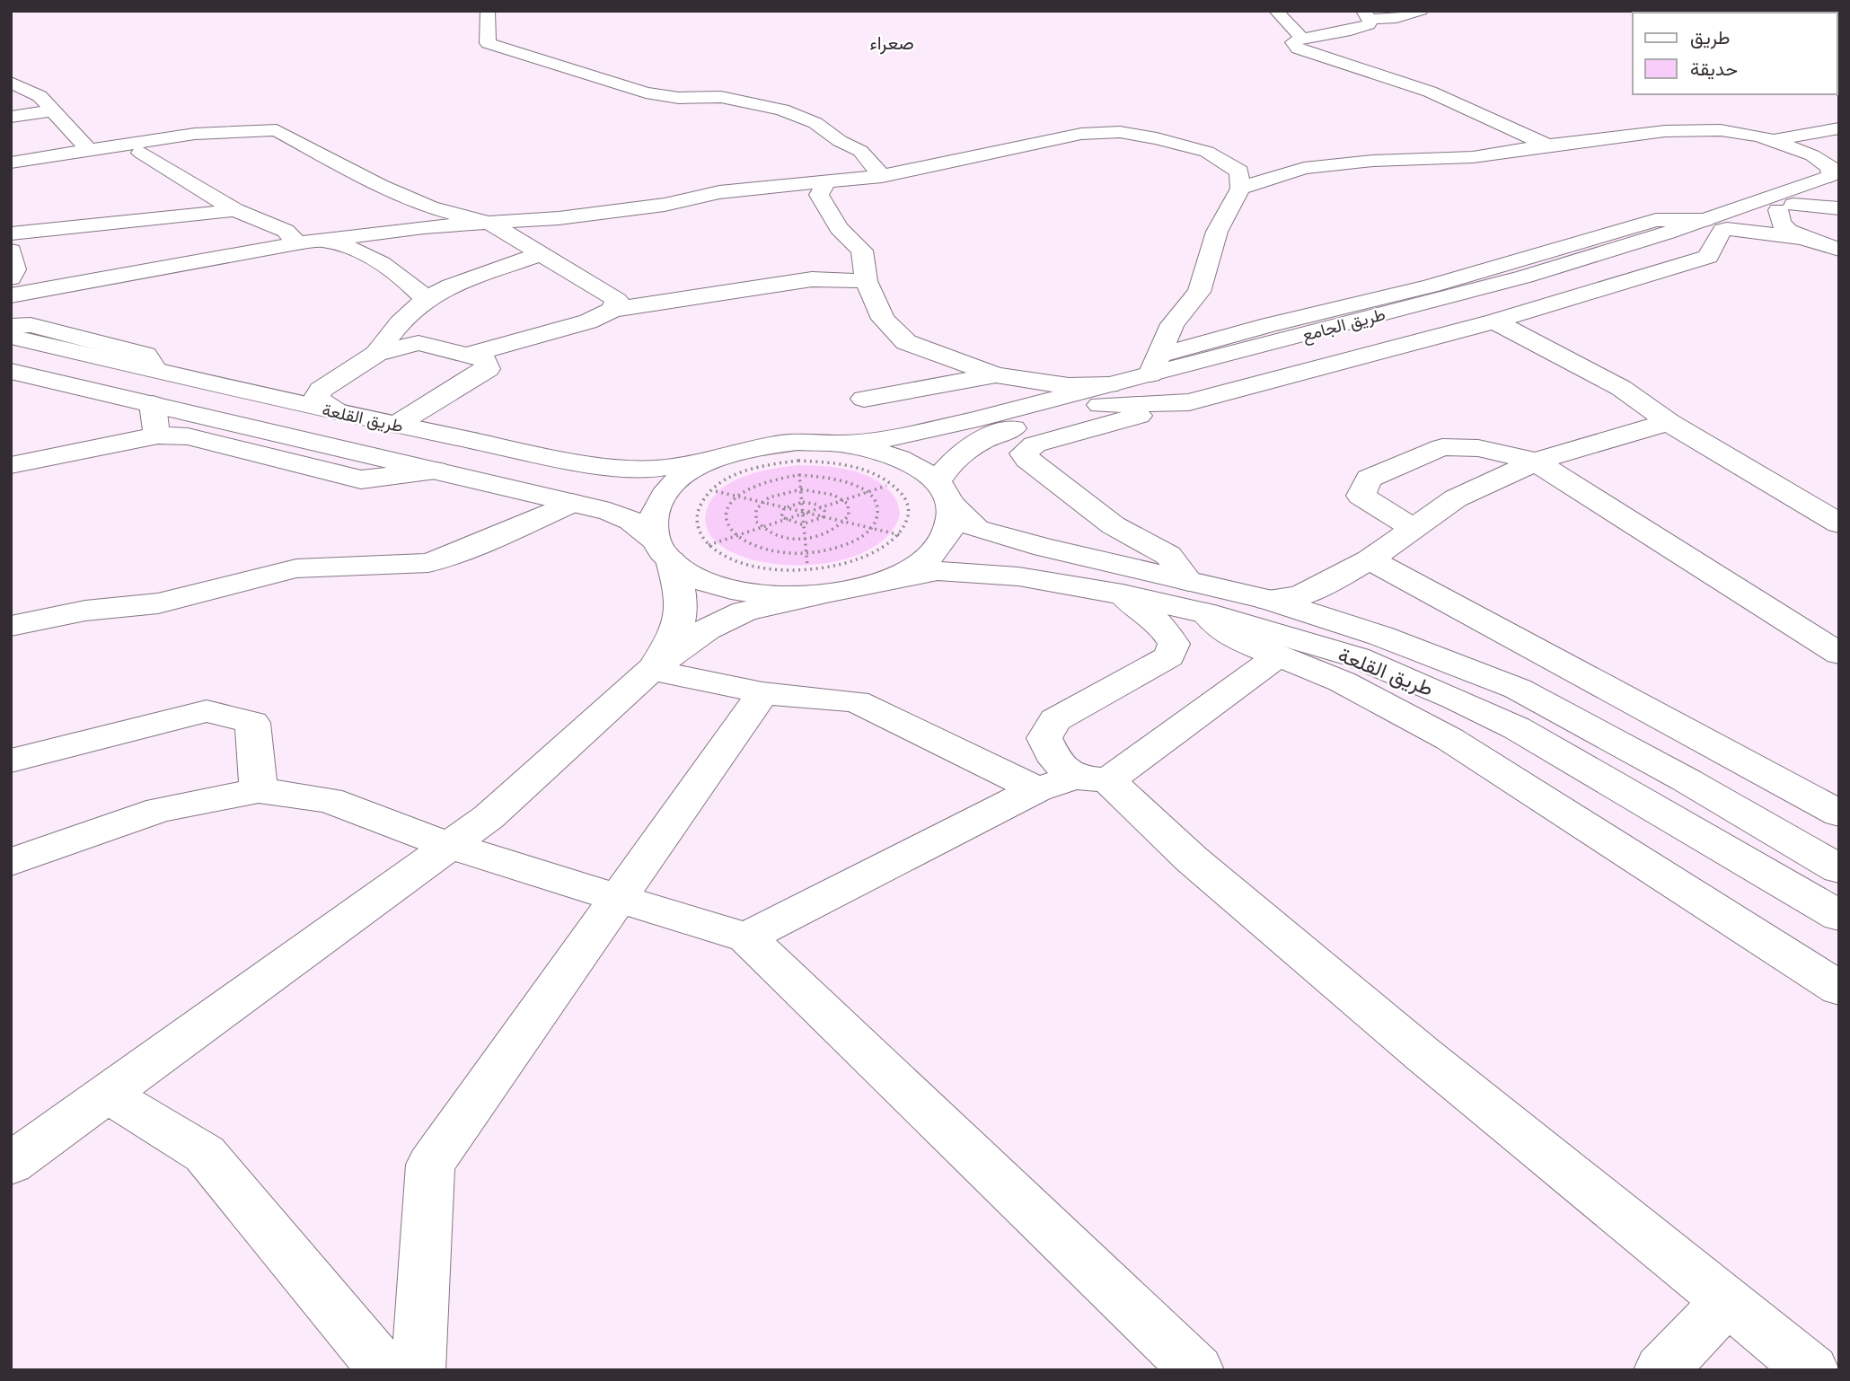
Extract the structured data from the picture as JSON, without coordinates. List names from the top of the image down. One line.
{"streets":{"street":["طريق الجامع","طريق القلعة"]},"crossings":[["طريق الجامع","طريق القلعة"]],"districts":["صعراء"],"legend":["طريق","حديقة"]}
